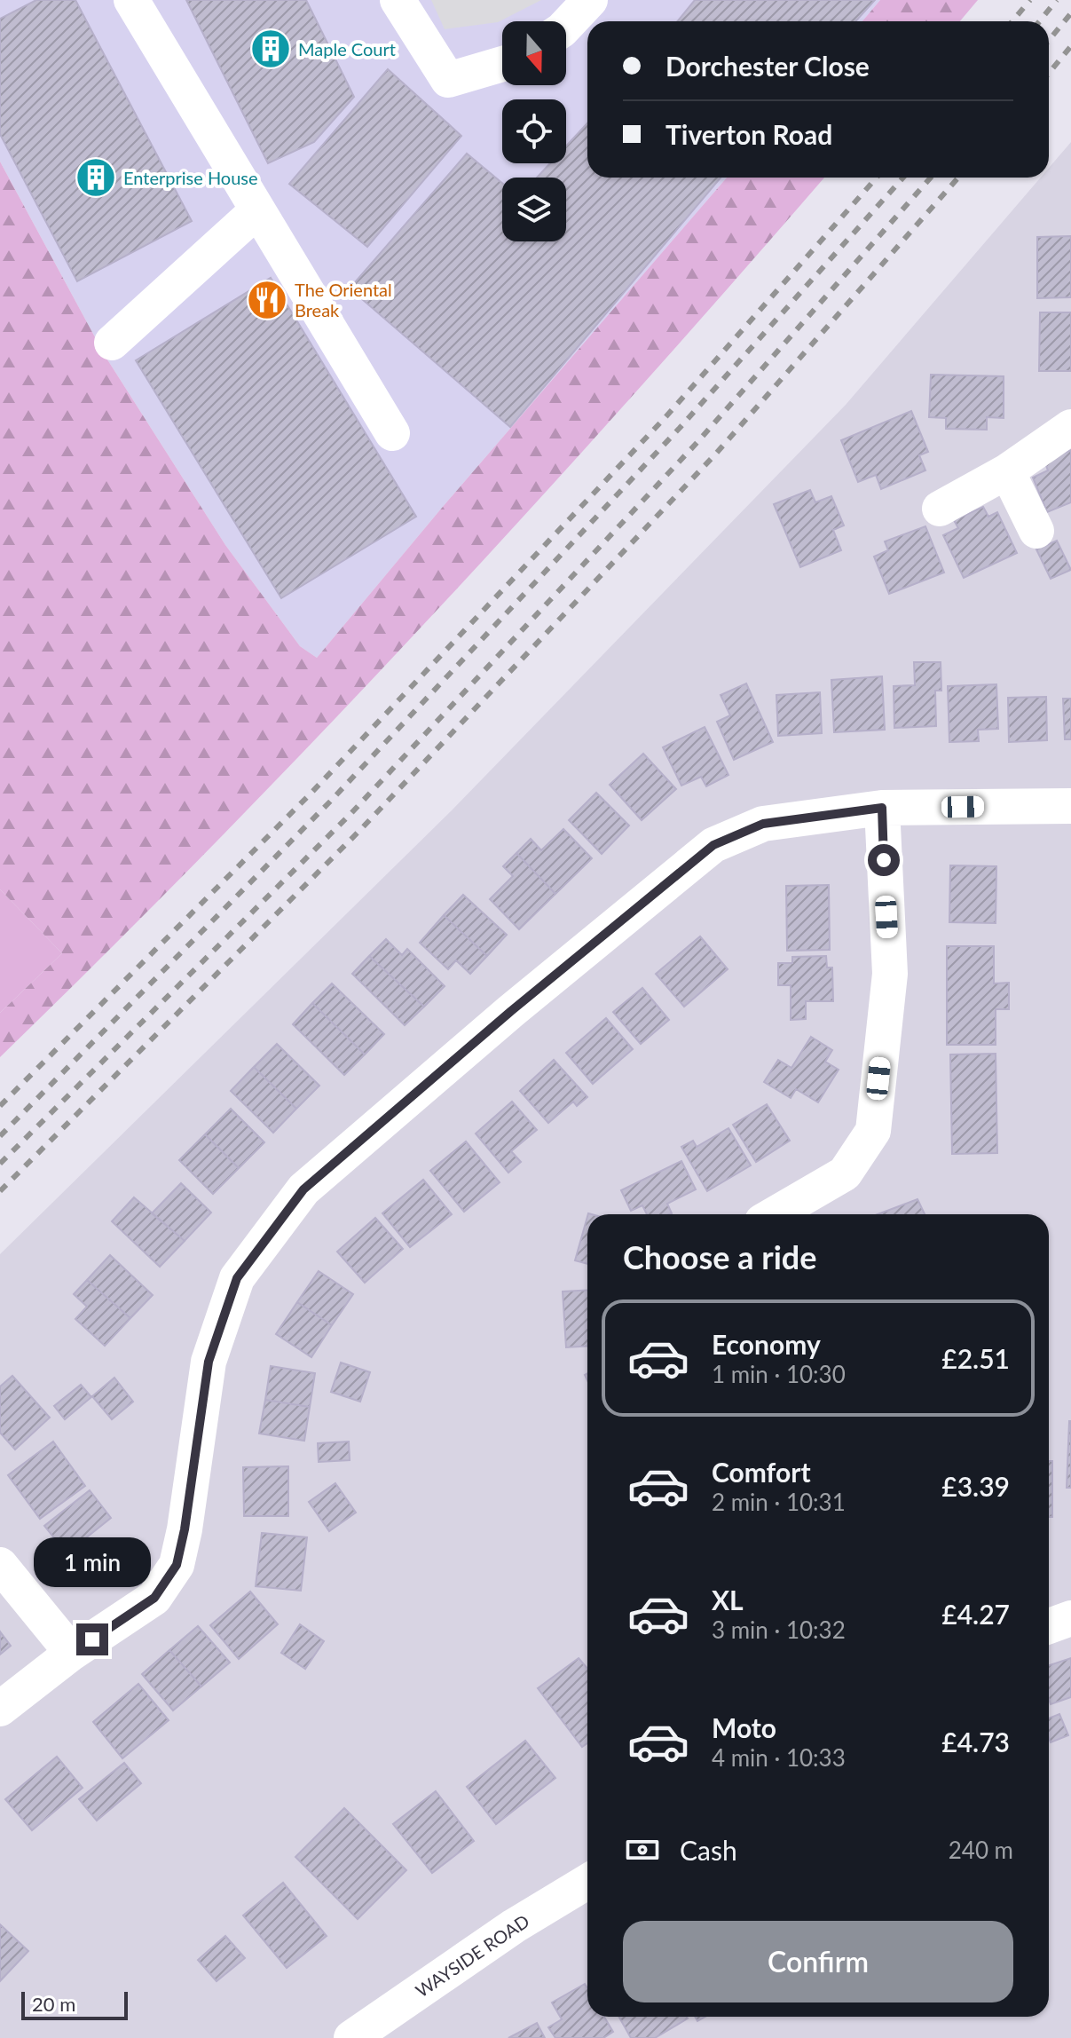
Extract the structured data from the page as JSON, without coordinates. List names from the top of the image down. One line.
{"streets":{"street":["WAYSIDE ROAD"]},"places":{"building":["Maple Court","Enterprise House"],"restaurant":["The Oriental Break"]},"scale_bar":"20 m","north":"bottom","page":{"banner":["Dorchester Close","Tiverton Road"],"heading":"Choose a ride","list":[{"name":"Economy","note":"1 min · 10:30","value":"£2.51"},{"name":"Comfort","note":"2 min · 10:31","value":"£3.39"},{"name":"XL","note":"3 min · 10:32","value":"£4.27"},{"name":"Moto","note":"4 min · 10:33","value":"£4.73"}],"bubble":"1 min","pay":["Cash","240 m"],"buttons":"Confirm","scale":"20 m"}}
